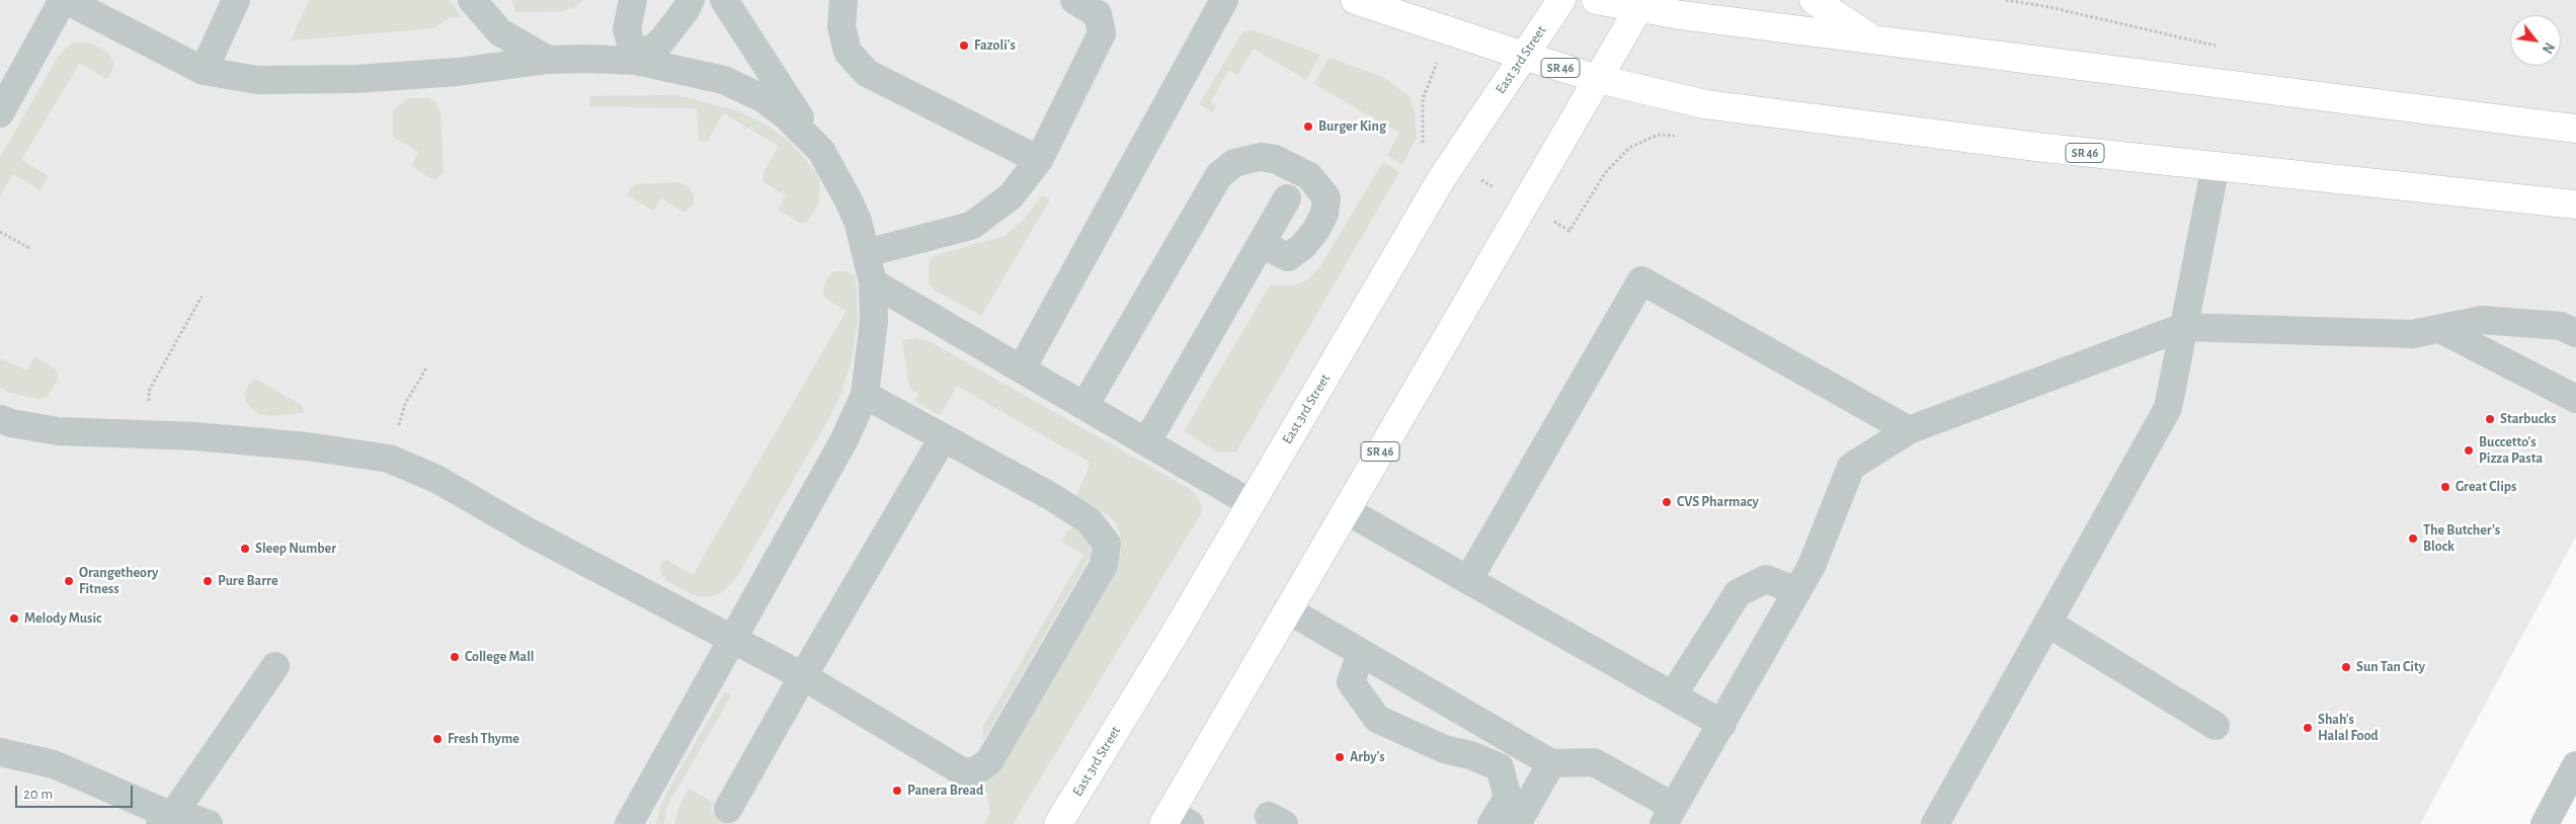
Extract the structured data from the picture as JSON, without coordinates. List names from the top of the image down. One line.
{"streets":{"main road":["East 3rd Street","SR 46"]},"crossings":[["East 3rd Street","SR 46"]],"places":["Fazoli's","Burger King","Starbucks","Buccetto's Pizza Pasta","Great Clips","CVS Pharmacy","The Butcher's Block","Sleep Number","Orangetheory Fitness","Pure Barre","Melody Music","College Mall","Sun Tan City","Shah's Halal Food","Fresh Thyme","Arby's","Panera Bread"],"scale_bar":"20 m","north":"bottom right"}
